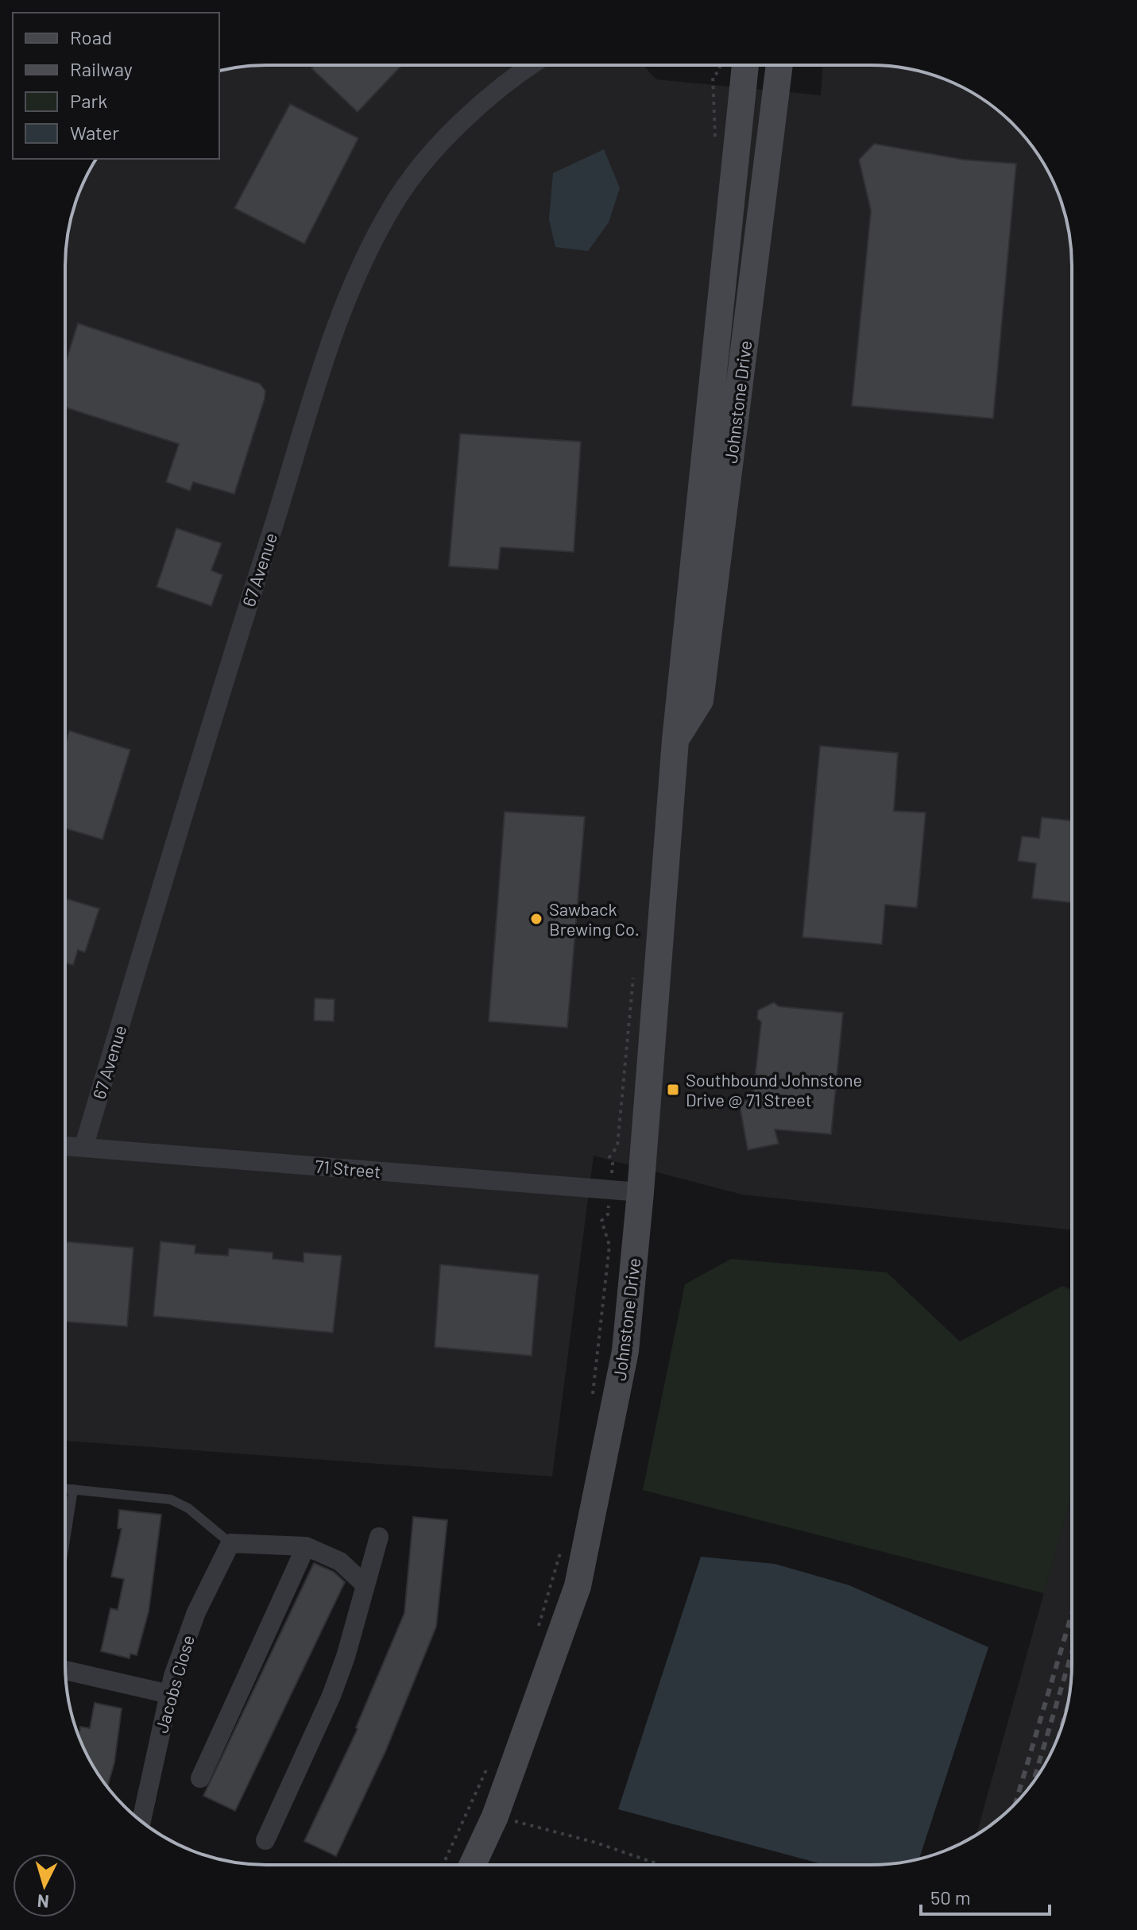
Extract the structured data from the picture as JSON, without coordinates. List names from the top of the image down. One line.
{"streets":{"main road":["Johnstone Drive"],"street":["67 Avenue","71 Street","Jacobs Close"]},"crossings":[["Johnstone Drive","71 Street"],["67 Avenue","71 Street"]],"places":{"other":["Sawback Brewing Co."],"transit":["Southbound Johnstone Drive @ 71 Street"]},"legend":["Road","Railway","Park","Water"],"scale_bar":"50 m","north":"bottom"}
